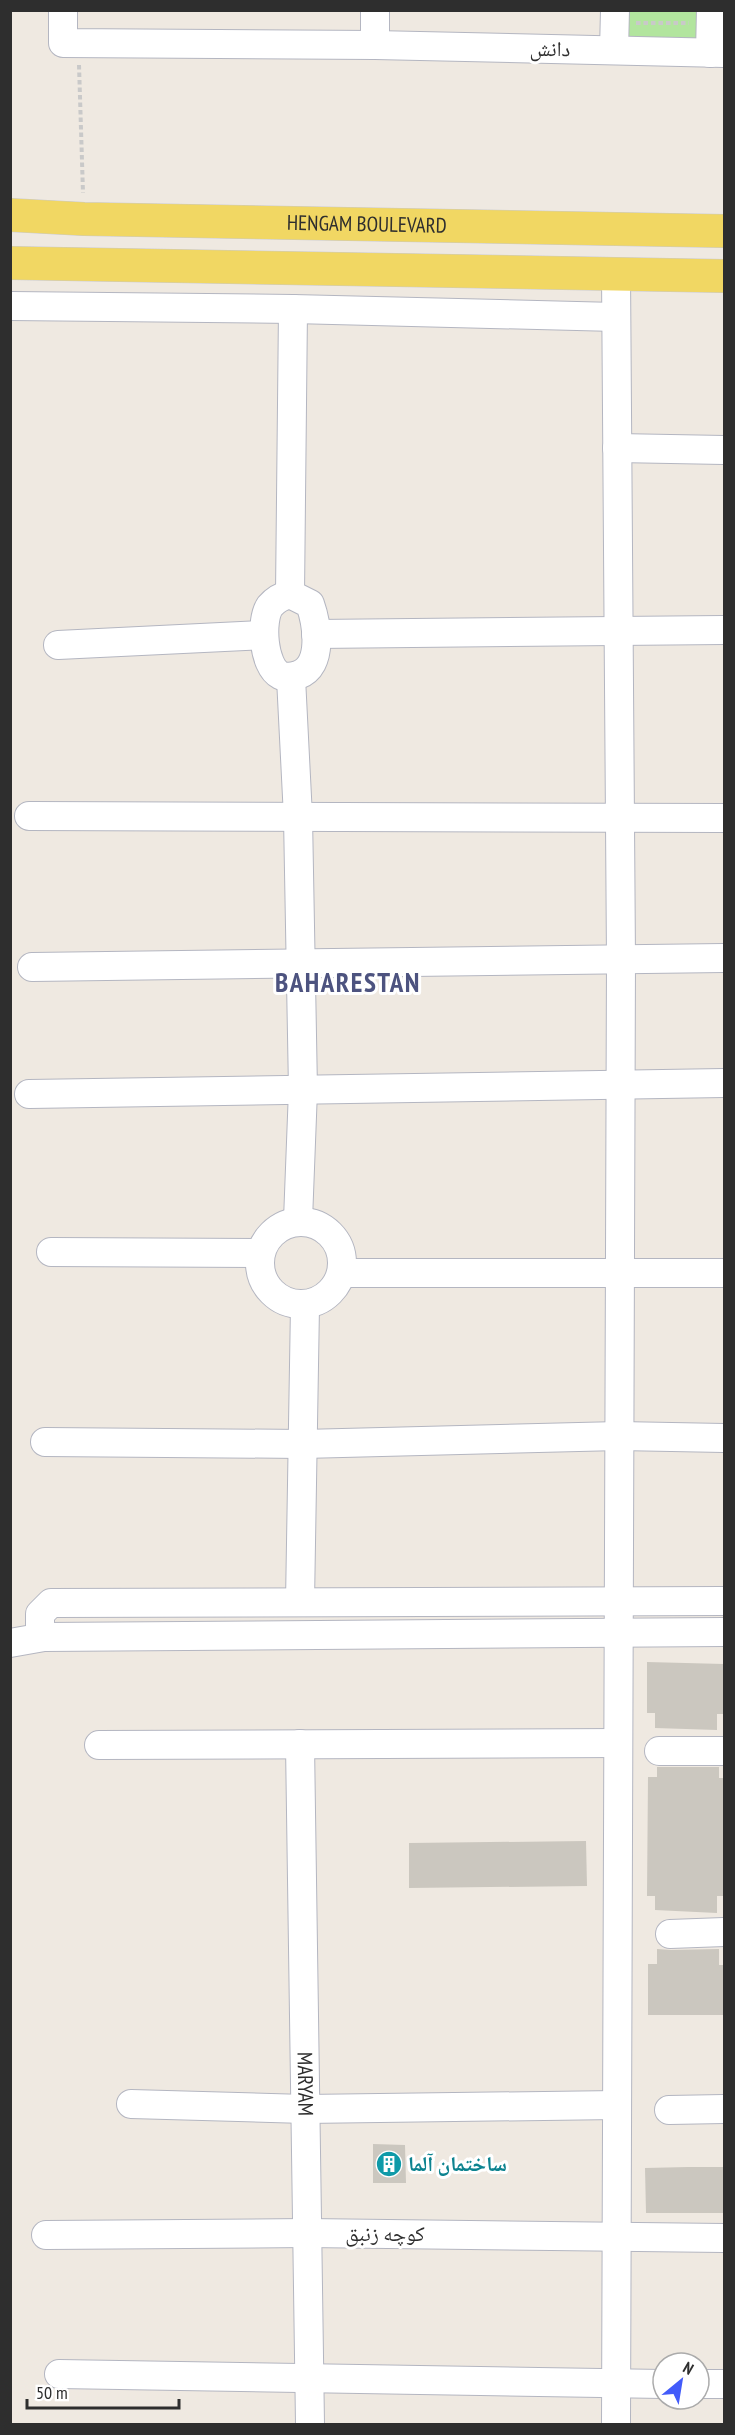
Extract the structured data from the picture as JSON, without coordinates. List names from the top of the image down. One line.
{"streets":{"main road":["HENGAM BOULEVARD"],"street":["دانش","MARYAM","کوچه زنبق"]},"crossings":[["MARYAM","کوچه زنبق"]],"districts":["BAHARESTAN"],"places":{"building":["ساختمان آلما"]},"scale_bar":"50 m","north":"top right"}
